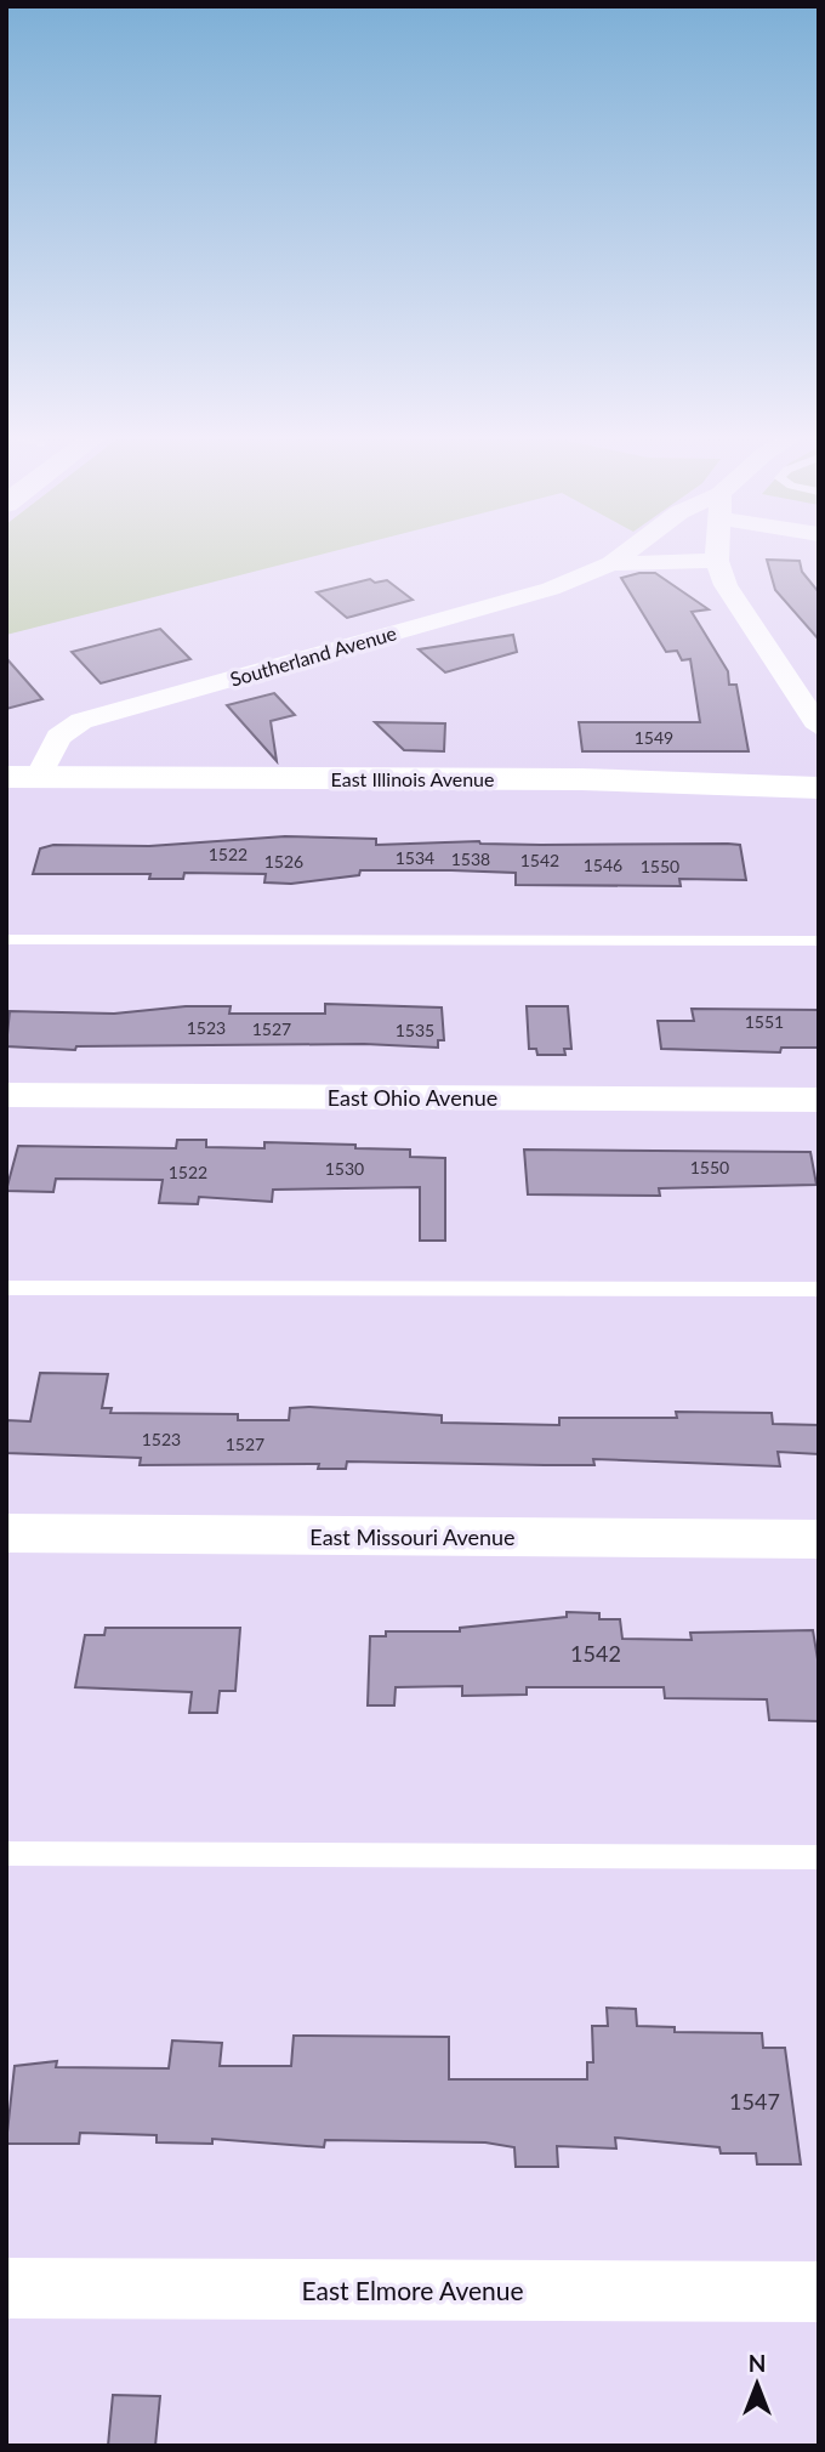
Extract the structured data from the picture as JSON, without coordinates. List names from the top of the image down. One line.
{"streets":{"main road":["East Illinois Avenue"],"street":["Southerland Avenue","East Ohio Avenue","East Missouri Avenue","East Elmore Avenue"]},"crossings":[["Southerland Avenue","East Illinois Avenue"]],"house_numbers":["1549","1522","1534","1538","1542","1526","1546","1550","1551","1523","1527","1535","1550","1530","1522","1523","1527","1542","1547"],"north":"top"}
